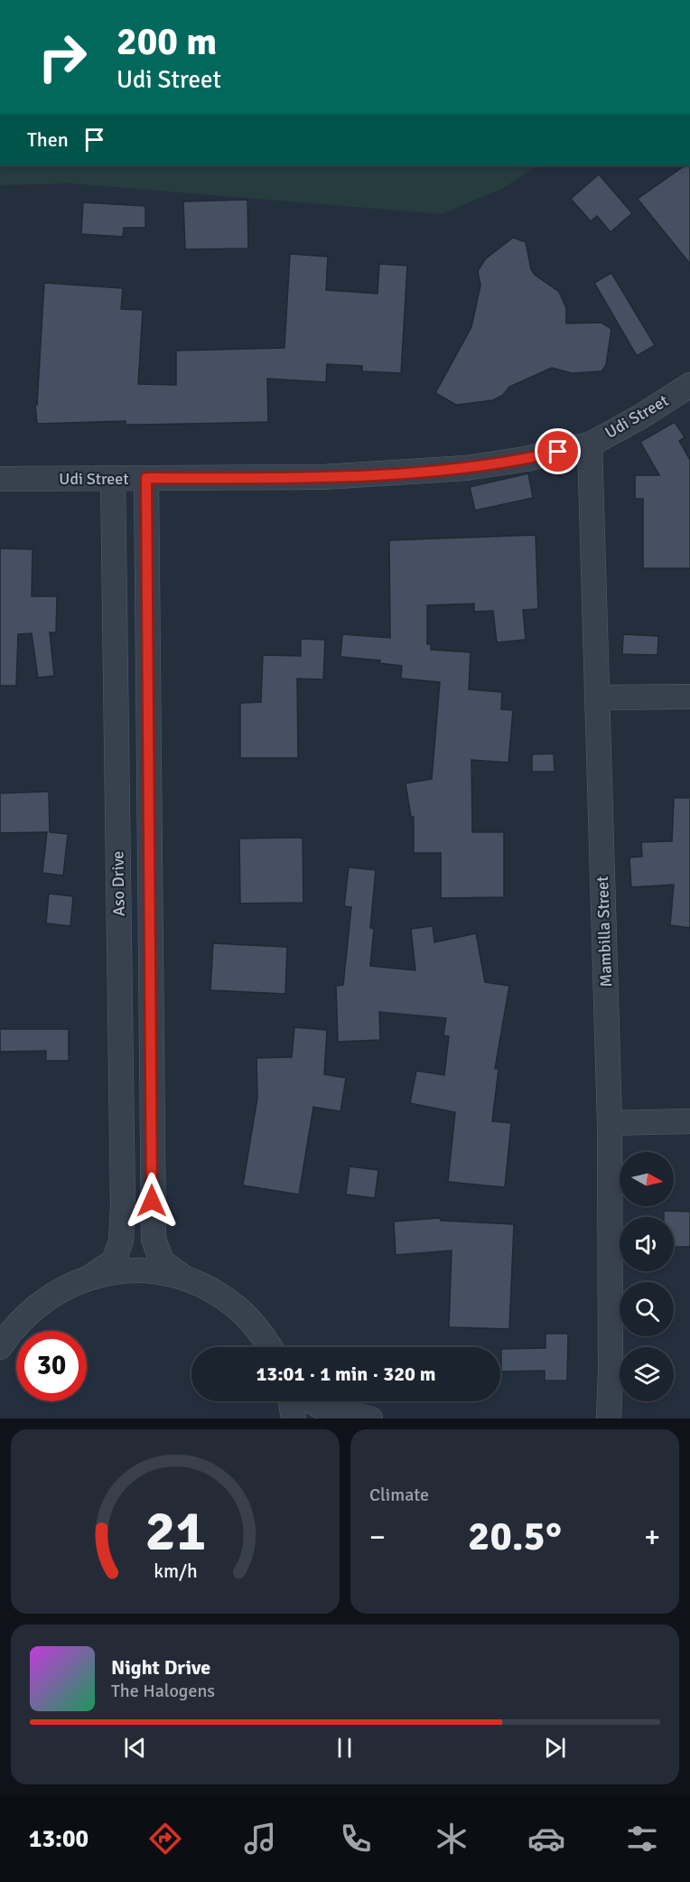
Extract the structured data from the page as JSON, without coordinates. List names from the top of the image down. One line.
{"streets":{"street":["Udi Street","Aso Drive","Mambilla Street"]},"crossings":[["Udi Street","Aso Drive"],["Udi Street","Mambilla Street"]],"north":"right","page":{"turn":["200 m","Udi Street"],"then":"Then","limit":"30","trip":"13:01 · 1 min · 320 m","tile":"Climate","heat":["−","20.5°","+"],"song":["Night Drive","The Halogens"],"tabs":"13:00","gauge":["21","km/h"]}}
